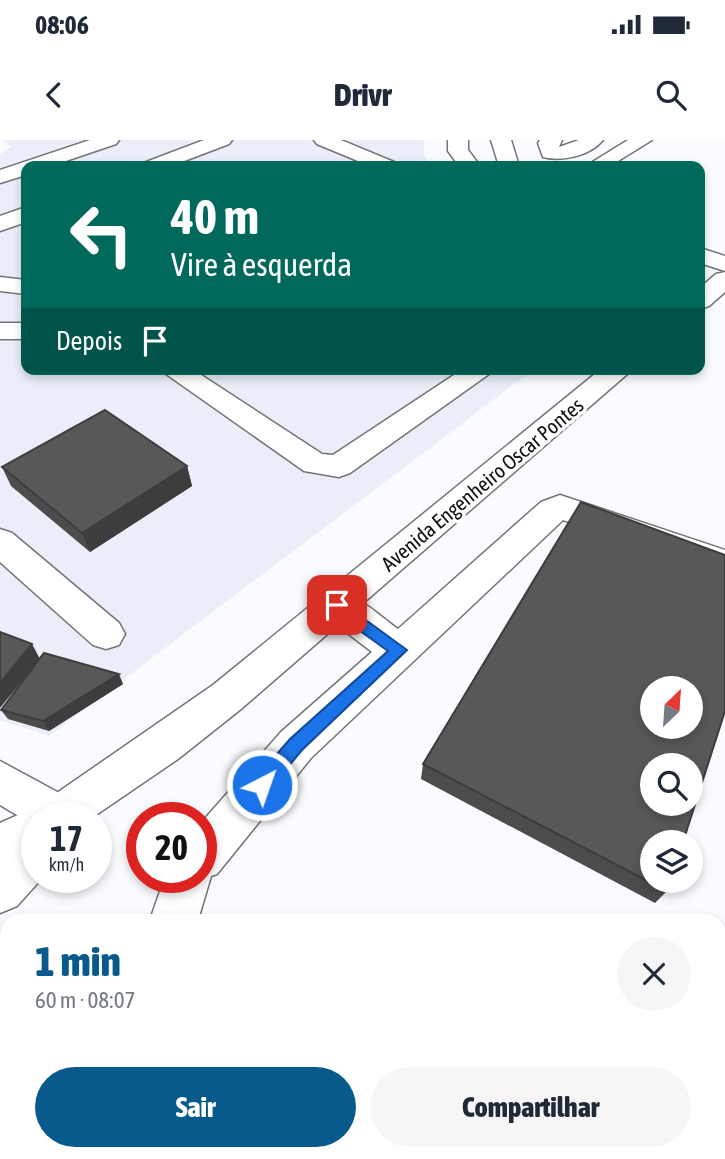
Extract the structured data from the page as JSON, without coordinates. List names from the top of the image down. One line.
{"streets":{"main road":["Avenida Engenheiro Oscar Pontes"]},"north":"top right","page":{"status":"08:06","header":"Drivr","turn":["40 m","Vire à esquerda"],"then":"Depois","speed":"17 km/h","limit":"20","heading":["1 min","60 m · 08:07"],"buttons":["Sair","Compartilhar"]}}
